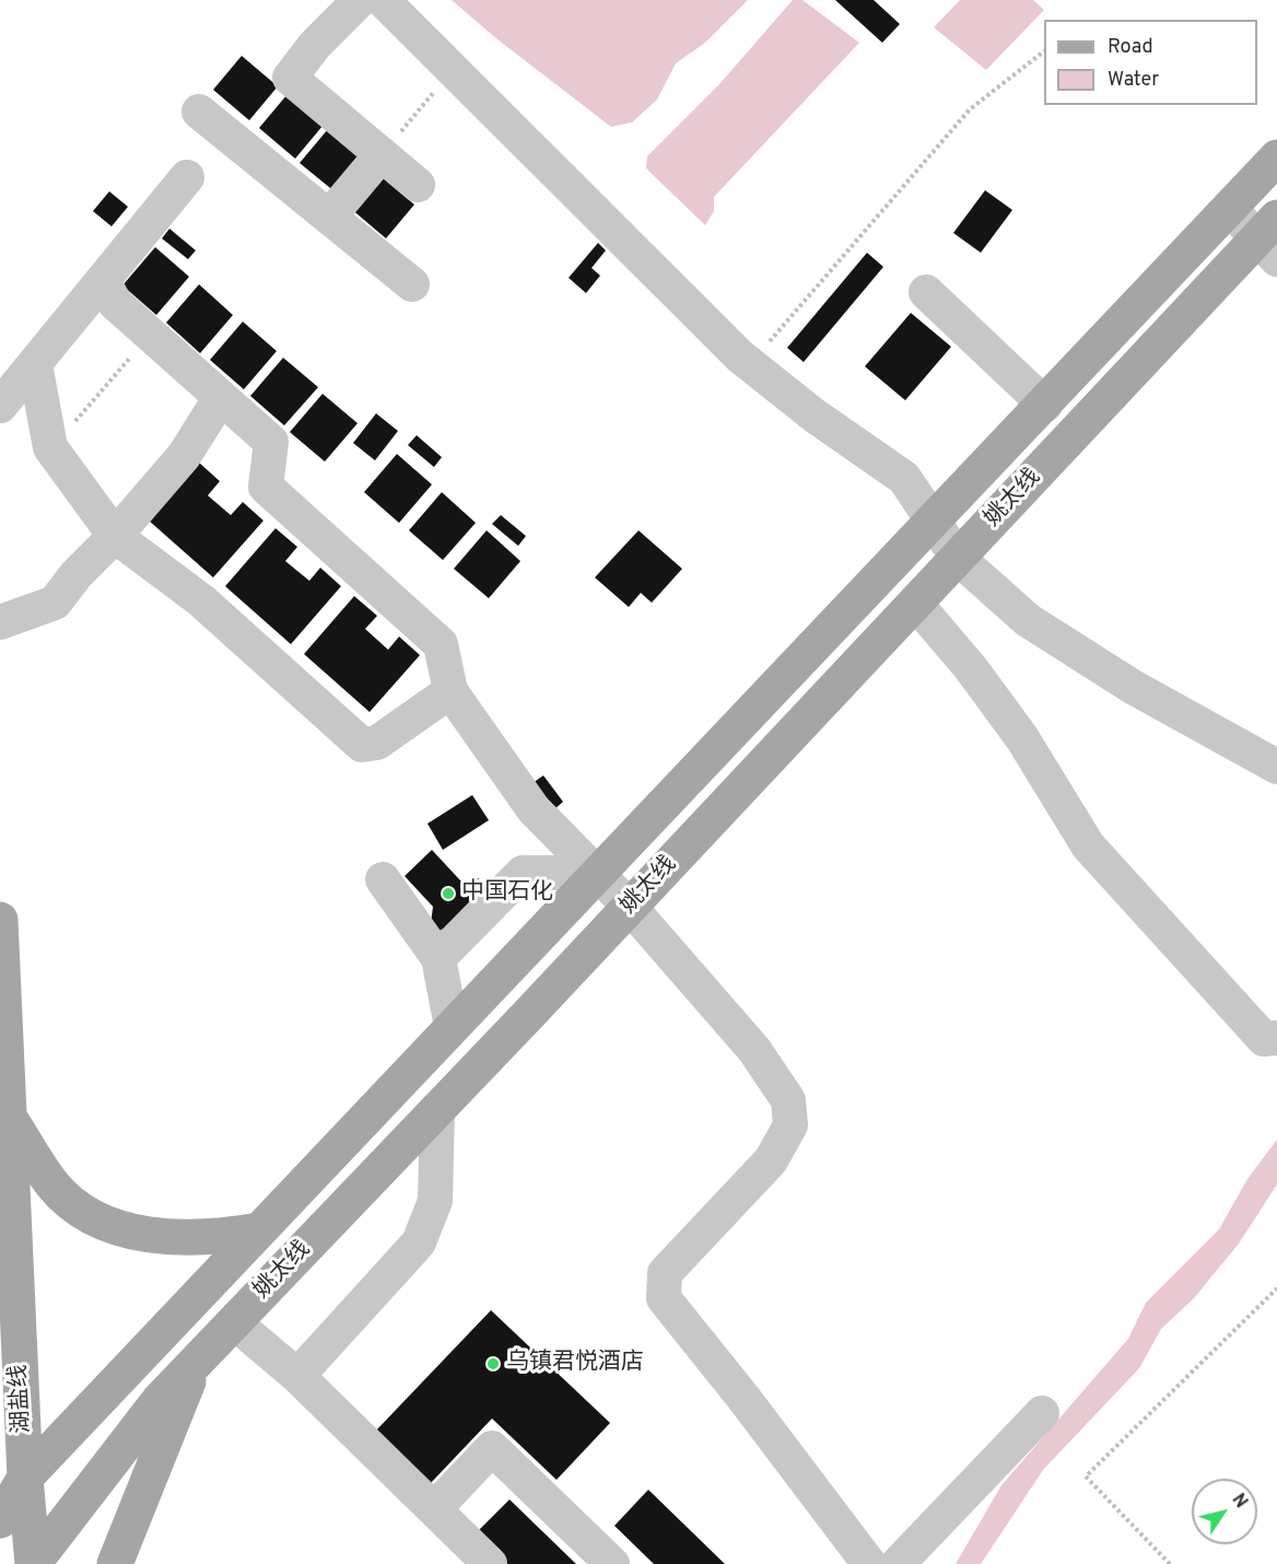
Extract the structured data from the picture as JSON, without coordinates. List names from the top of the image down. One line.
{"streets":{"main road":["姚太线","湖盐线"]},"crossings":[["姚太线","湖盐线"]],"places":["中国石化","乌镇君悦酒店"],"legend":["Road","Water"],"north":"top right"}
